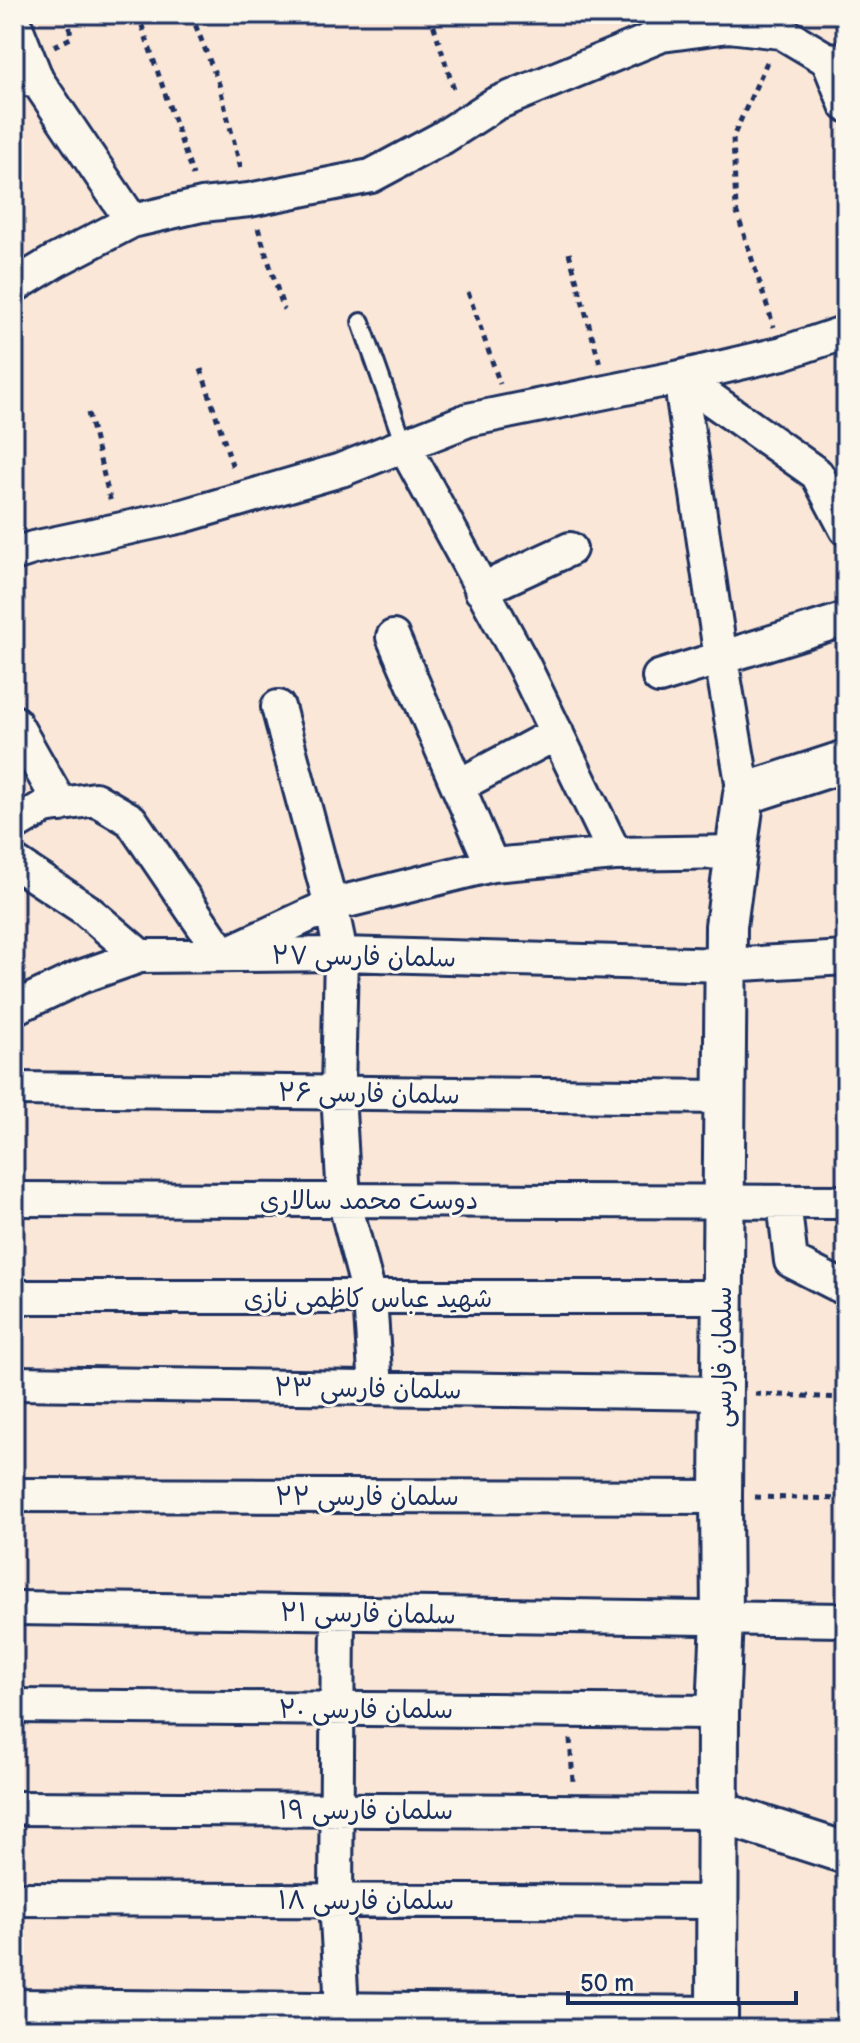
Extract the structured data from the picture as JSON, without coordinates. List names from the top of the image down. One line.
{"streets":{"street":["سلمان فارسی ۲۷","سلمان فارسی ۲۶","دوست محمد سالاری","شهید عباس کاظمی نازی","سلمان فارسی","سلمان فارسی ۲۳","سلمان فارسی ۲۲","سلمان فارسی ۲۱","سلمان فارسی ۲۰","سلمان فارسی ۱۹","سلمان فارسی ۱۸"]},"crossings":[["سلمان فارسی ۲۷","سلمان فارسی"],["سلمان فارسی ۲۶","سلمان فارسی"],["دوست محمد سالاری","سلمان فارسی"],["شهید عباس کاظمی نازی","سلمان فارسی"],["سلمان فارسی","سلمان فارسی ۲۳"],["سلمان فارسی","سلمان فارسی ۲۲"],["سلمان فارسی","سلمان فارسی ۲۱"],["سلمان فارسی","سلمان فارسی ۲۰"],["سلمان فارسی","سلمان فارسی ۱۹"],["سلمان فارسی","سلمان فارسی ۱۸"]],"scale_bar":"50 m"}
